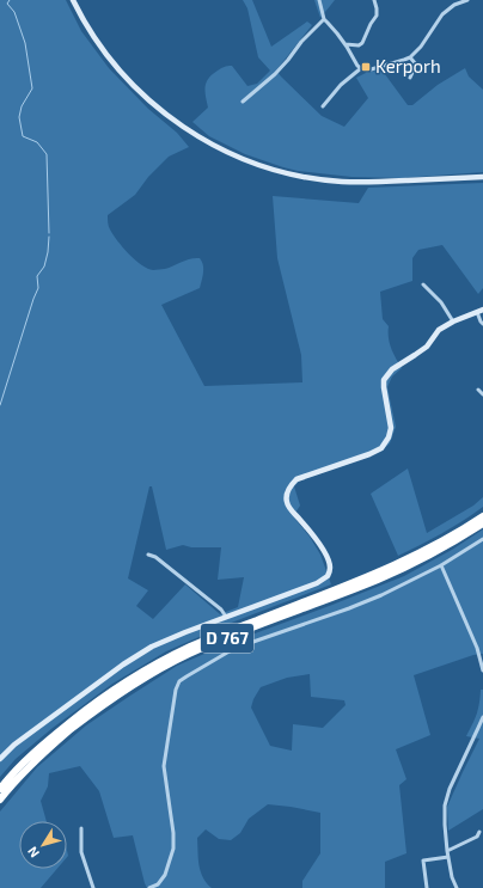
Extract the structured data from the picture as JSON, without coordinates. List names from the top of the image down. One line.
{"streets":{"highway":["D 767"]},"places":{"transit":["Kerporh"]},"north":"bottom left"}
